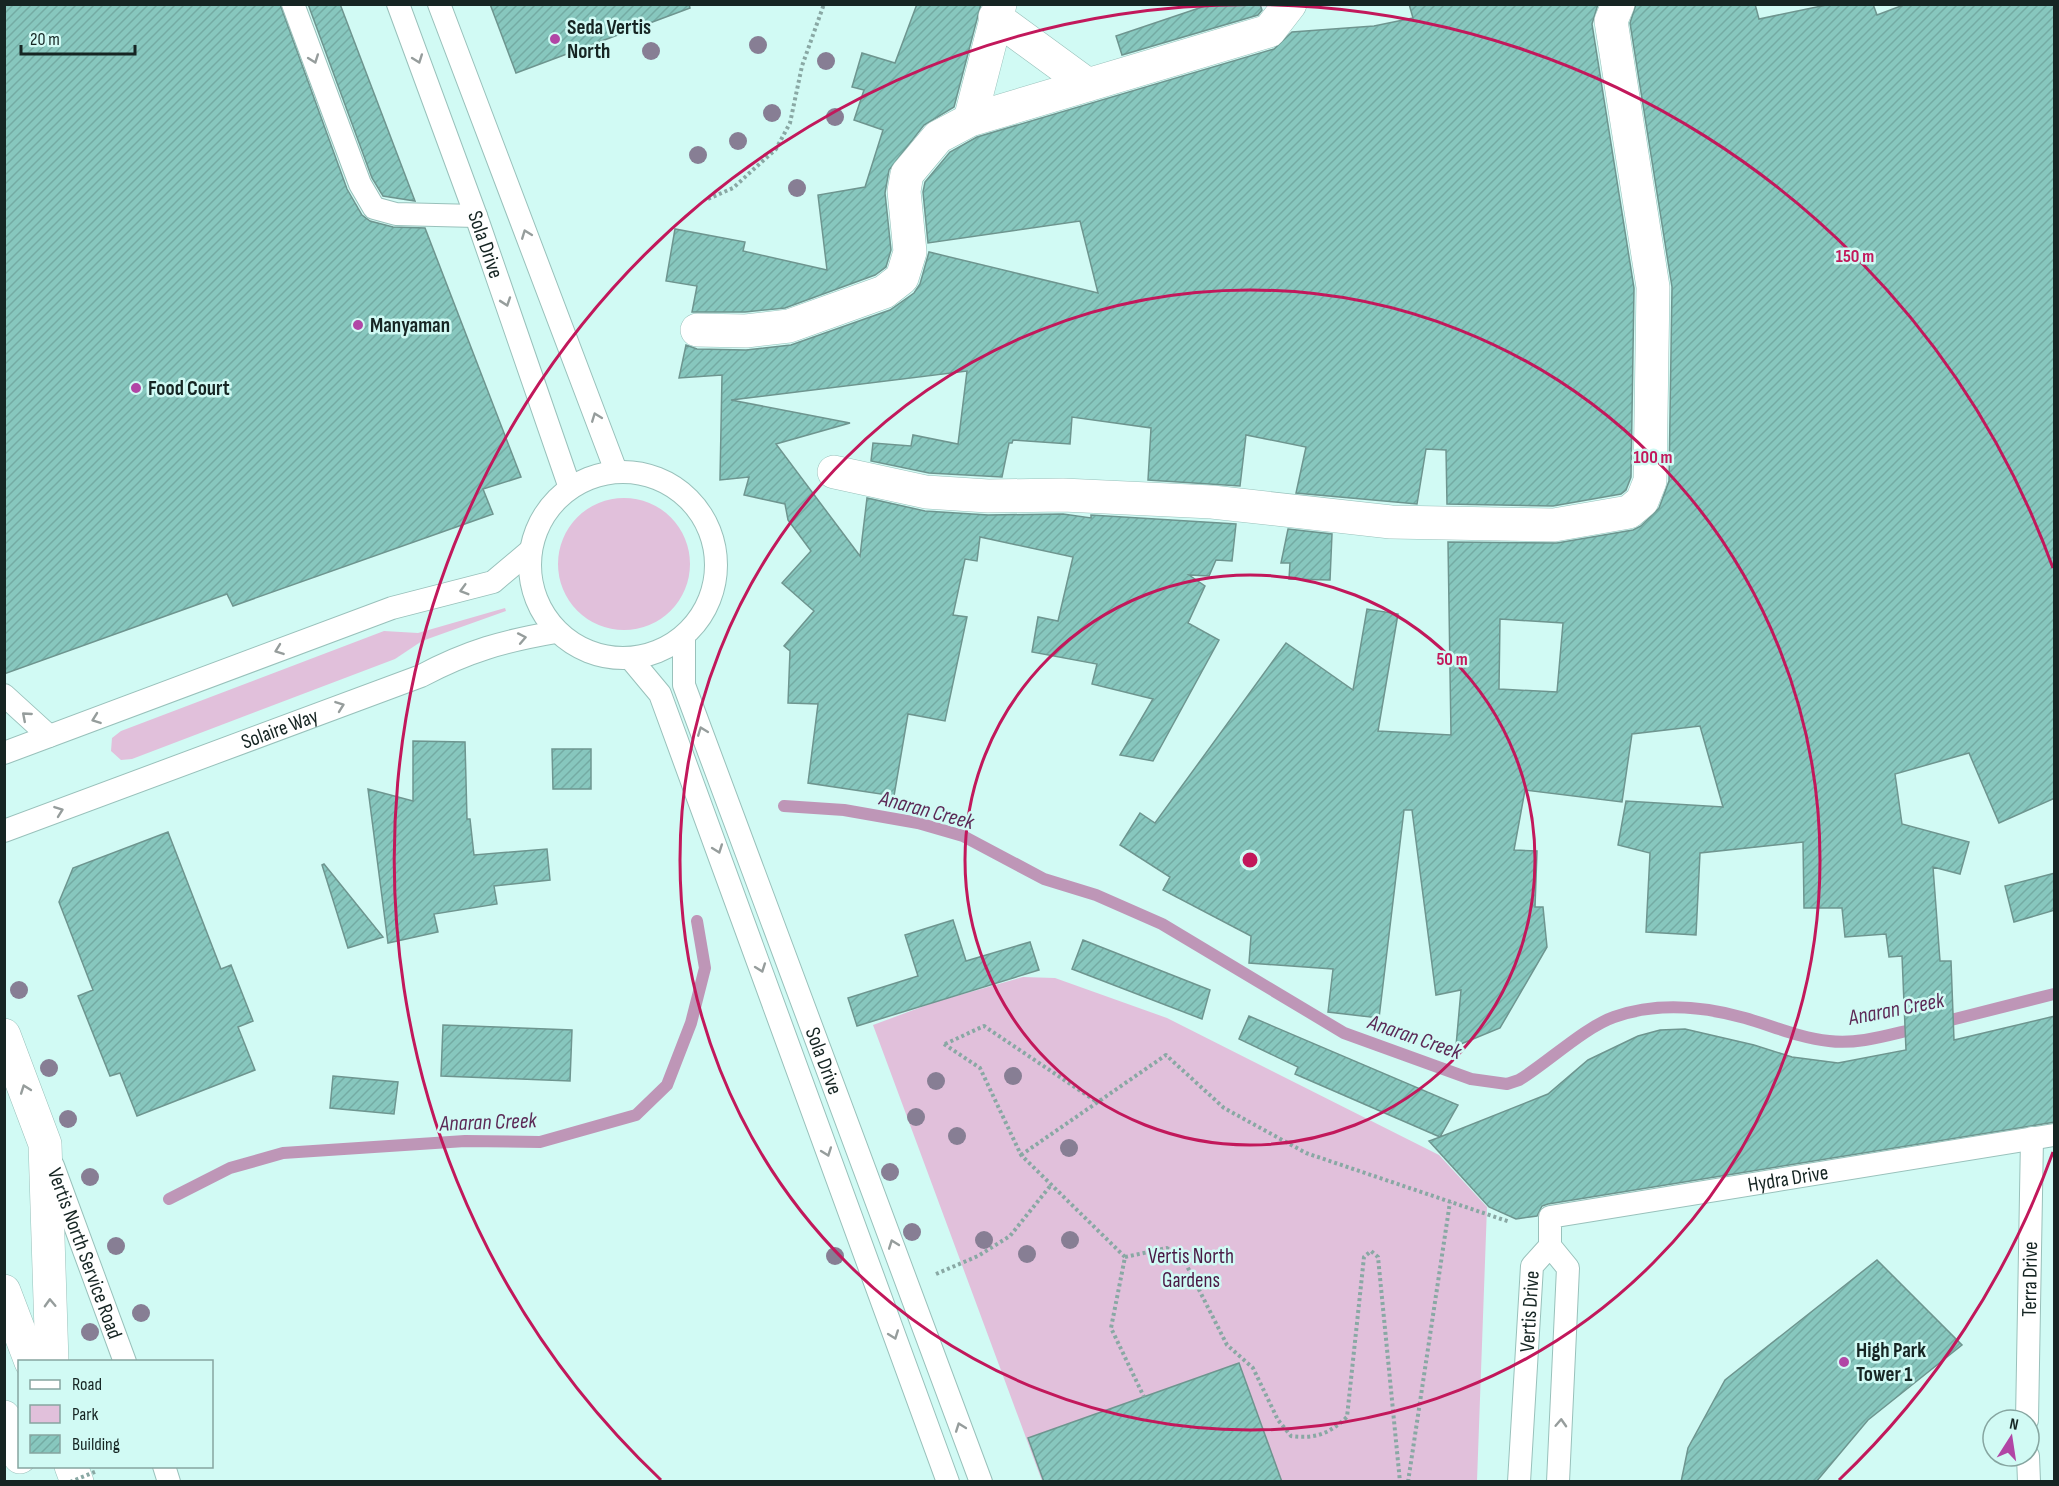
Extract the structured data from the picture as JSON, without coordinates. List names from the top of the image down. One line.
{"streets":{"main road":["Vertis North Service Road"],"lane":["Sola Drive","Solaire Way","Hydra Drive","Terra Drive","Vertis Drive"]},"crossings":[["Sola Drive","Solaire Way"],["Hydra Drive","Terra Drive"],["Hydra Drive","Vertis Drive"]],"one_way":["Vertis North Service Road"],"water":["Anaran Creek"],"parks":["Vertis North Gardens"],"places":["Seda Vertis North","Manyaman","Food Court","High Park Tower 1"],"legend":["Road","Park","Building"],"scale_bar":"20 m","north":"top","rings":["150 m","100 m","50 m"]}
